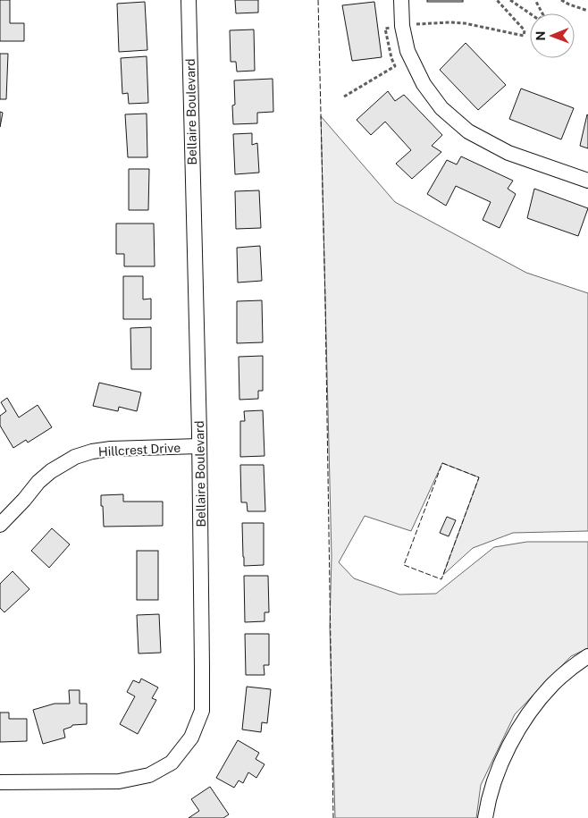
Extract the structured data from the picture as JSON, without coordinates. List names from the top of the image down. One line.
{"streets":{"street":["Bellaire Boulevard","Hillcrest Drive"]},"crossings":[["Bellaire Boulevard","Hillcrest Drive"]],"north":"left"}
